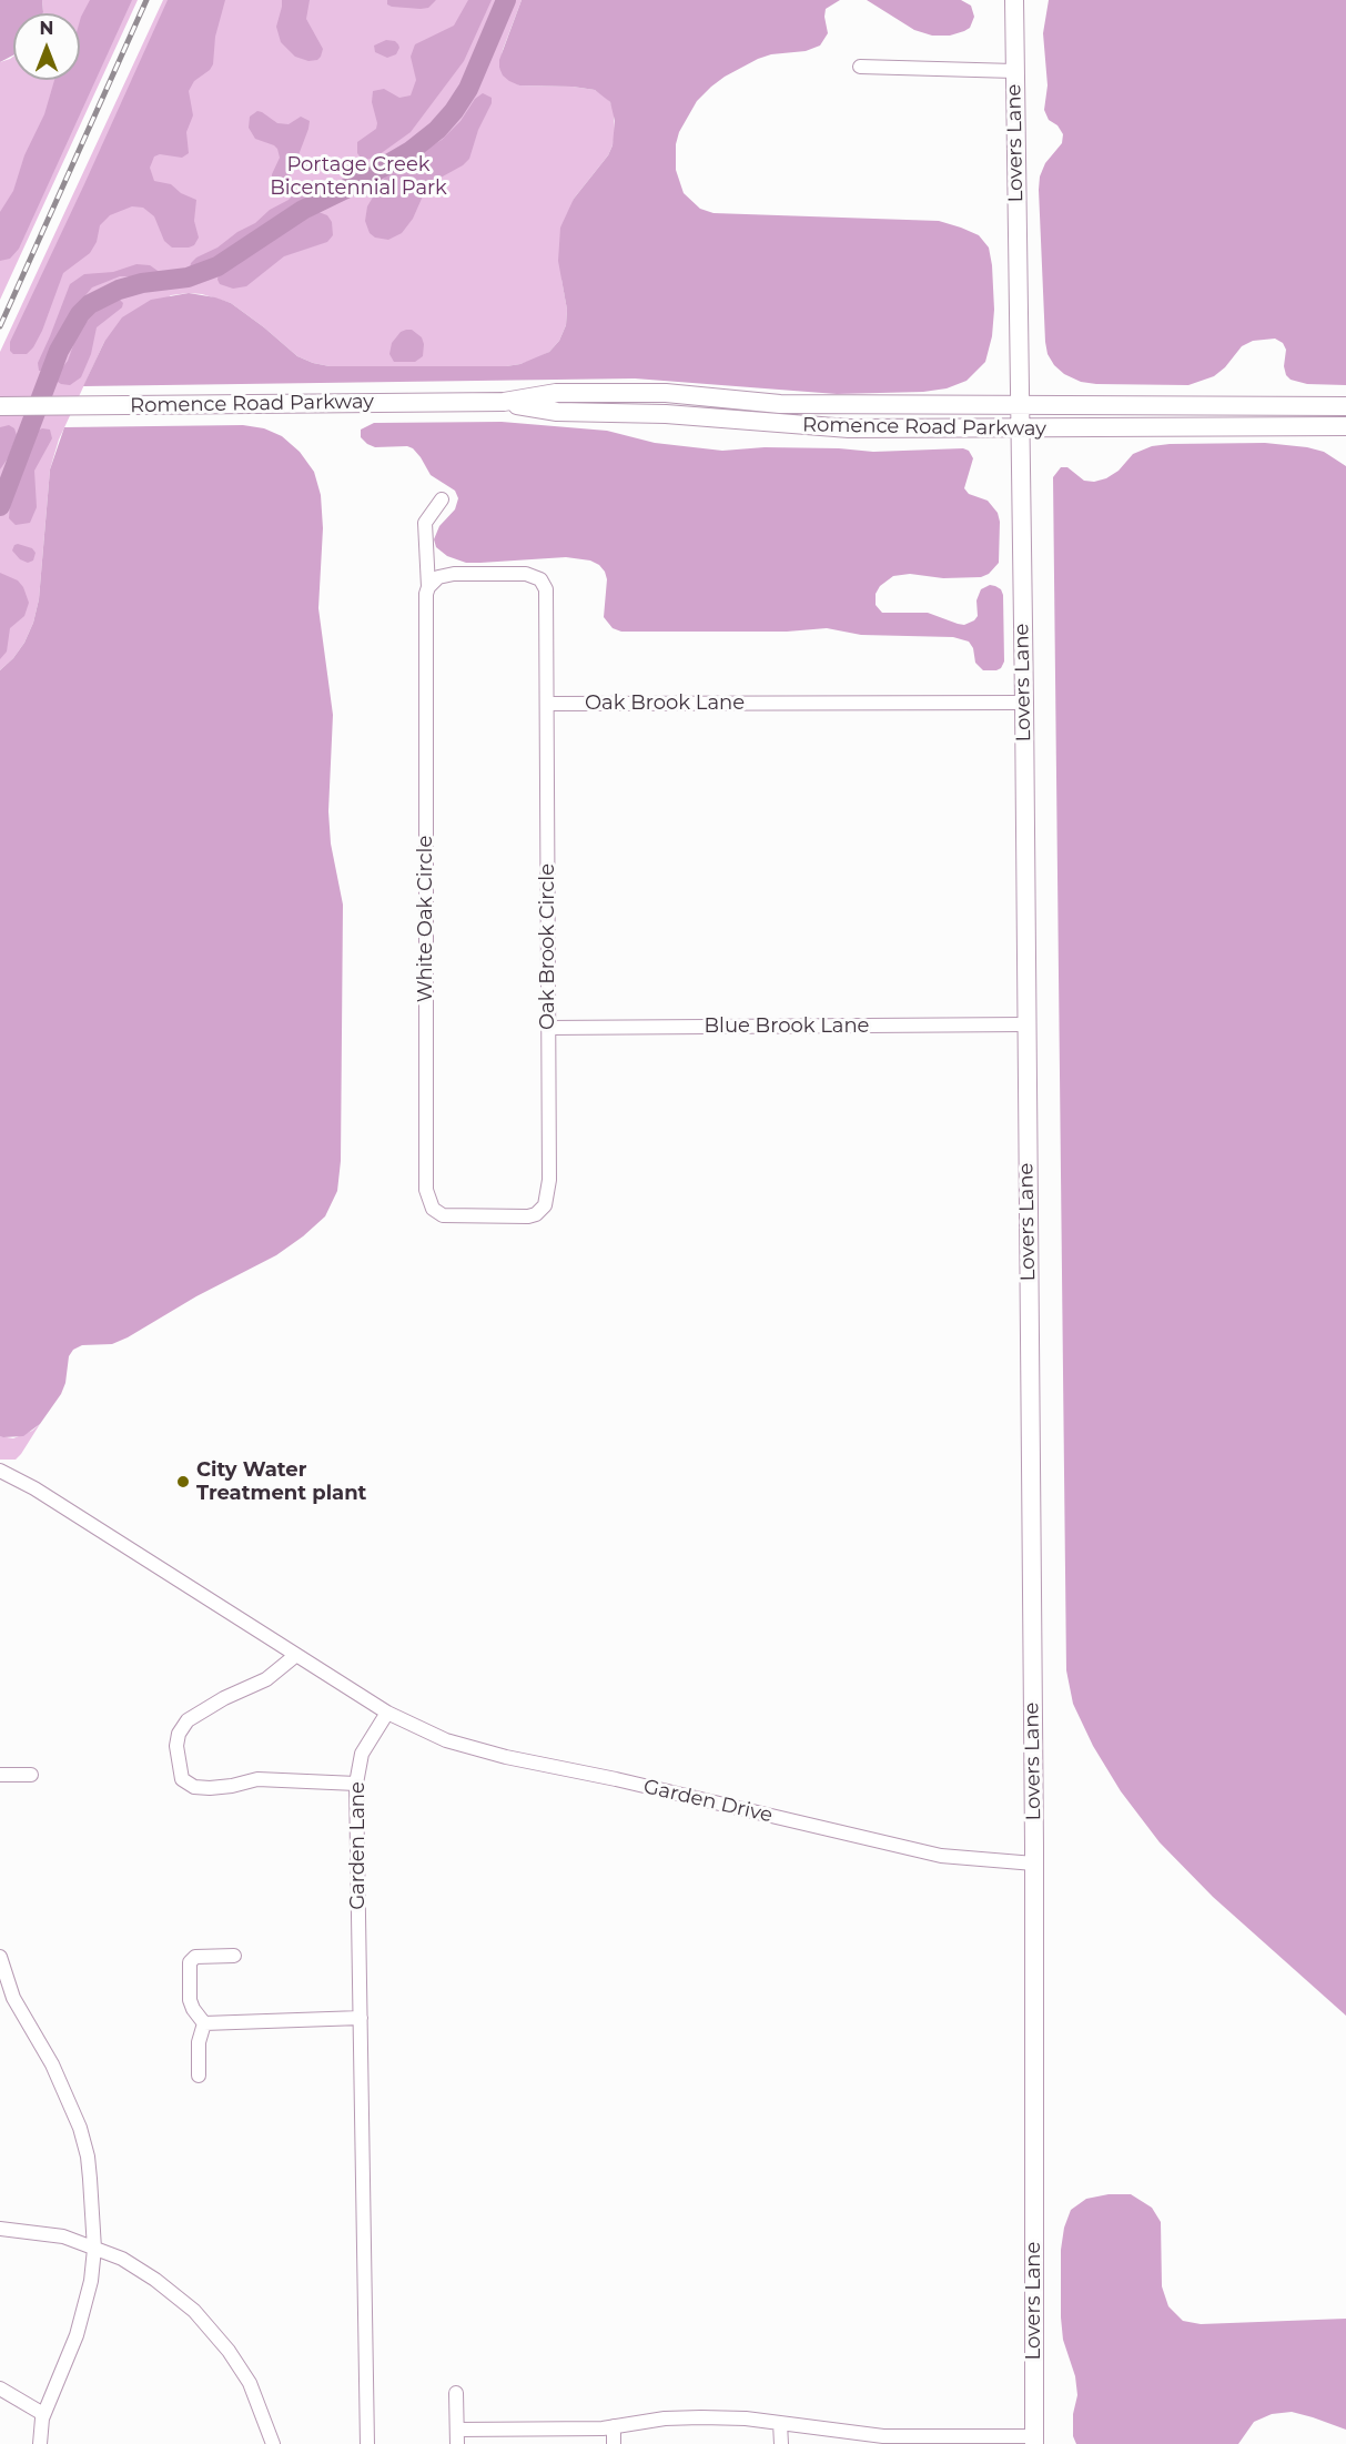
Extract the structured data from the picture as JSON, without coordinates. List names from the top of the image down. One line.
{"streets":{"street":["Lovers Lane","Romence Road Parkway","Oak Brook Lane","White Oak Circle","Oak Brook Circle","Blue Brook Lane","Garden Drive","Garden Lane"]},"crossings":[["Lovers Lane","Romence Road Parkway"],["Lovers Lane","Oak Brook Lane"],["Lovers Lane","Blue Brook Lane"],["Lovers Lane","Garden Drive"],["Oak Brook Lane","Oak Brook Circle"],["White Oak Circle","Oak Brook Circle"],["Oak Brook Circle","Blue Brook Lane"],["Garden Drive","Garden Lane"]],"parks":["Portage Creek Bicentennial Park"],"places":["City Water Treatment plant"],"north":"top"}
